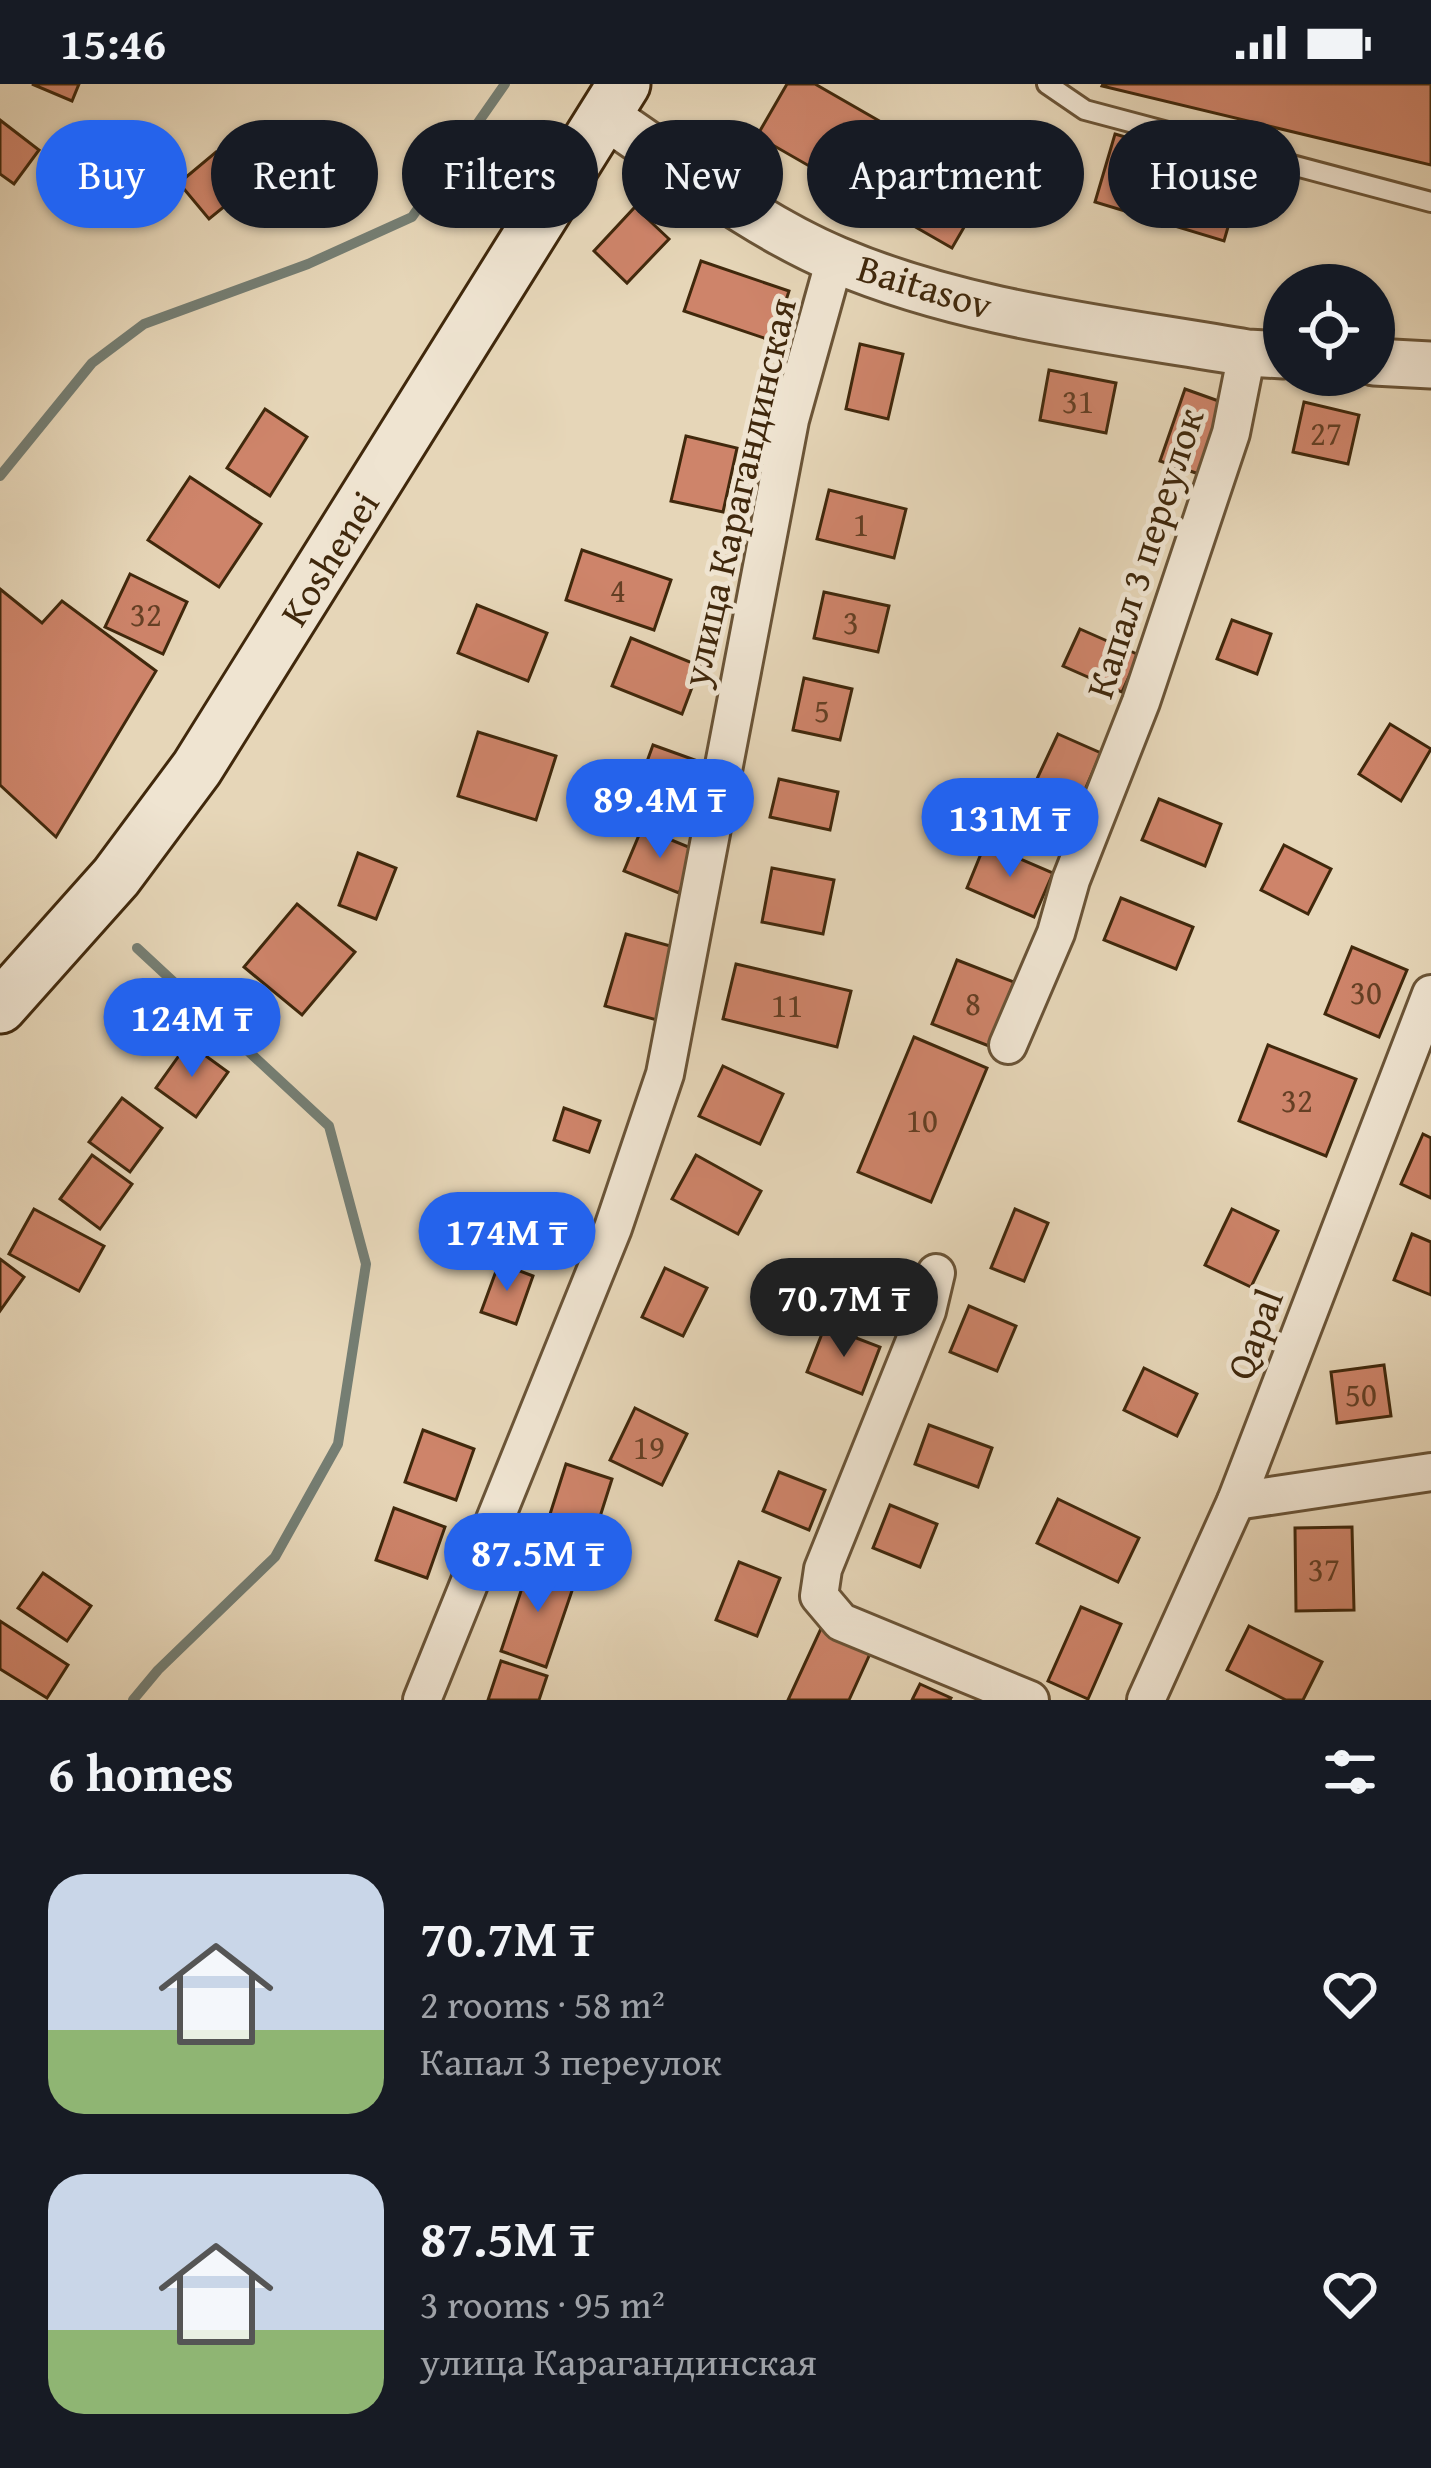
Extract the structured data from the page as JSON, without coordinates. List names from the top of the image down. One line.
{"streets":{"main road":["Koshenei"],"street":["Baitasov","улица Карагандинская","Капал 3 переулок","Qapal"]},"crossings":[["Baitasov","улица Карагандинская"],["Baitasov","Koshenei"]],"house_numbers":["31","27","1","4","32","3","5","30","8","11","32","10","50","19","37"],"page":{"status":"15:46","chip":["Buy","Rent","Filters","New","Apartment","House"],"price":["89.4M ₸","131M ₸","124M ₸","174M ₸","70.7M ₸","87.5M ₸"],"heading":"6 homes","list":[{"name":"70.7M ₸","note":"2 rooms · 58 m² · Капал 3 переулок"},{"name":"87.5M ₸","note":"3 rooms · 95 m² · улица Карагандинская"}]}}
